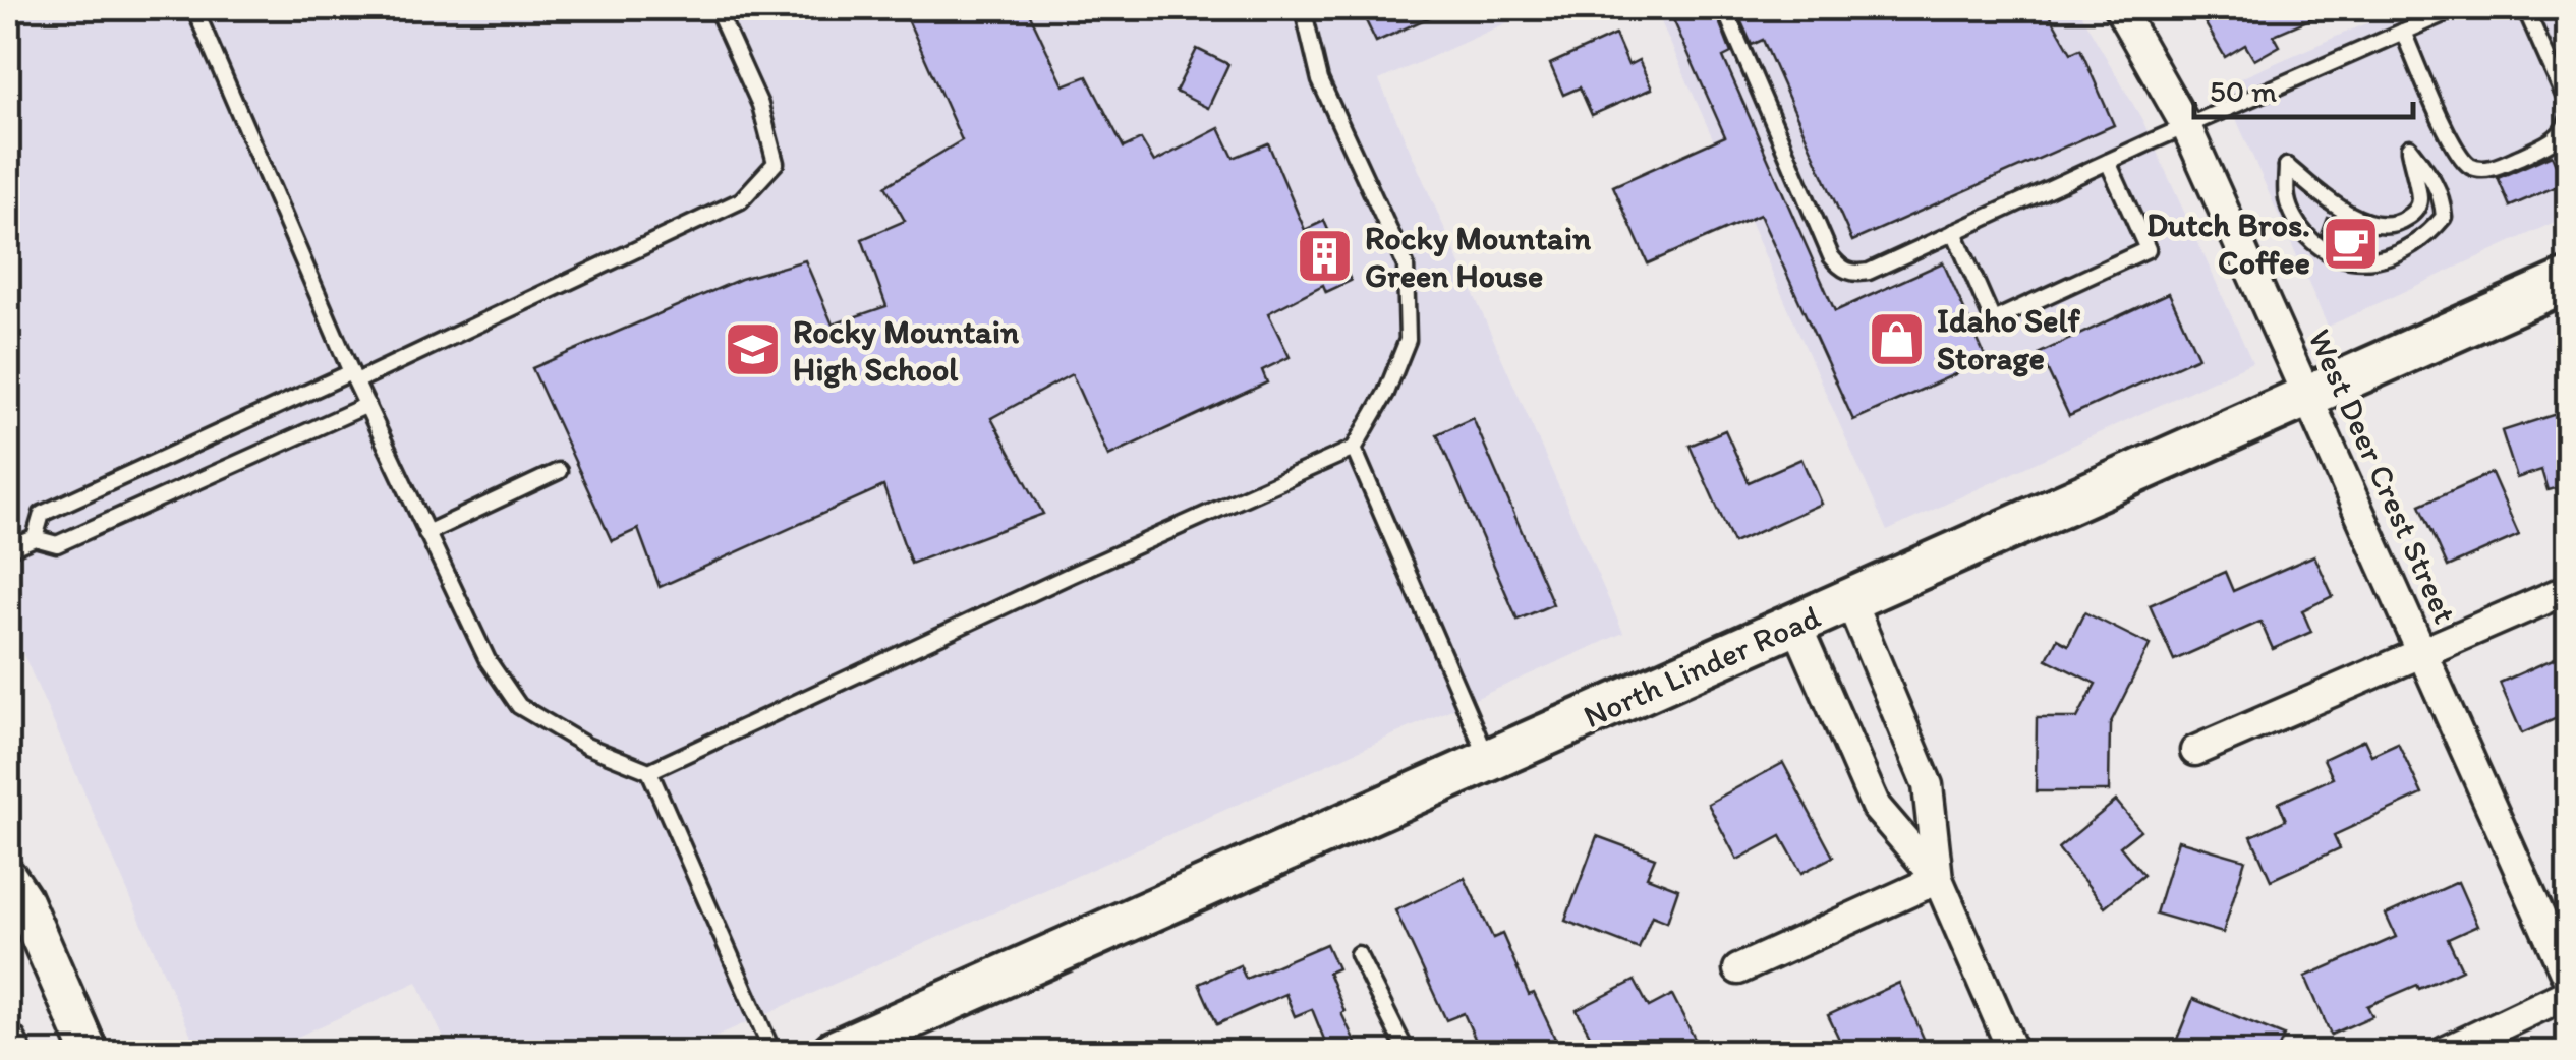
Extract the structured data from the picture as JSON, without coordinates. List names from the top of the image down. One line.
{"streets":{"main road":["North Linder Road"],"street":["West Deer Crest Street"]},"crossings":[["West Deer Crest Street","North Linder Road"]],"places":{"cafe":["Dutch Bros. Coffee"],"building":["Rocky Mountain Green House"],"shop":["Idaho Self Storage"],"school or university":["Rocky Mountain High School"]},"scale_bar":"50 m"}
